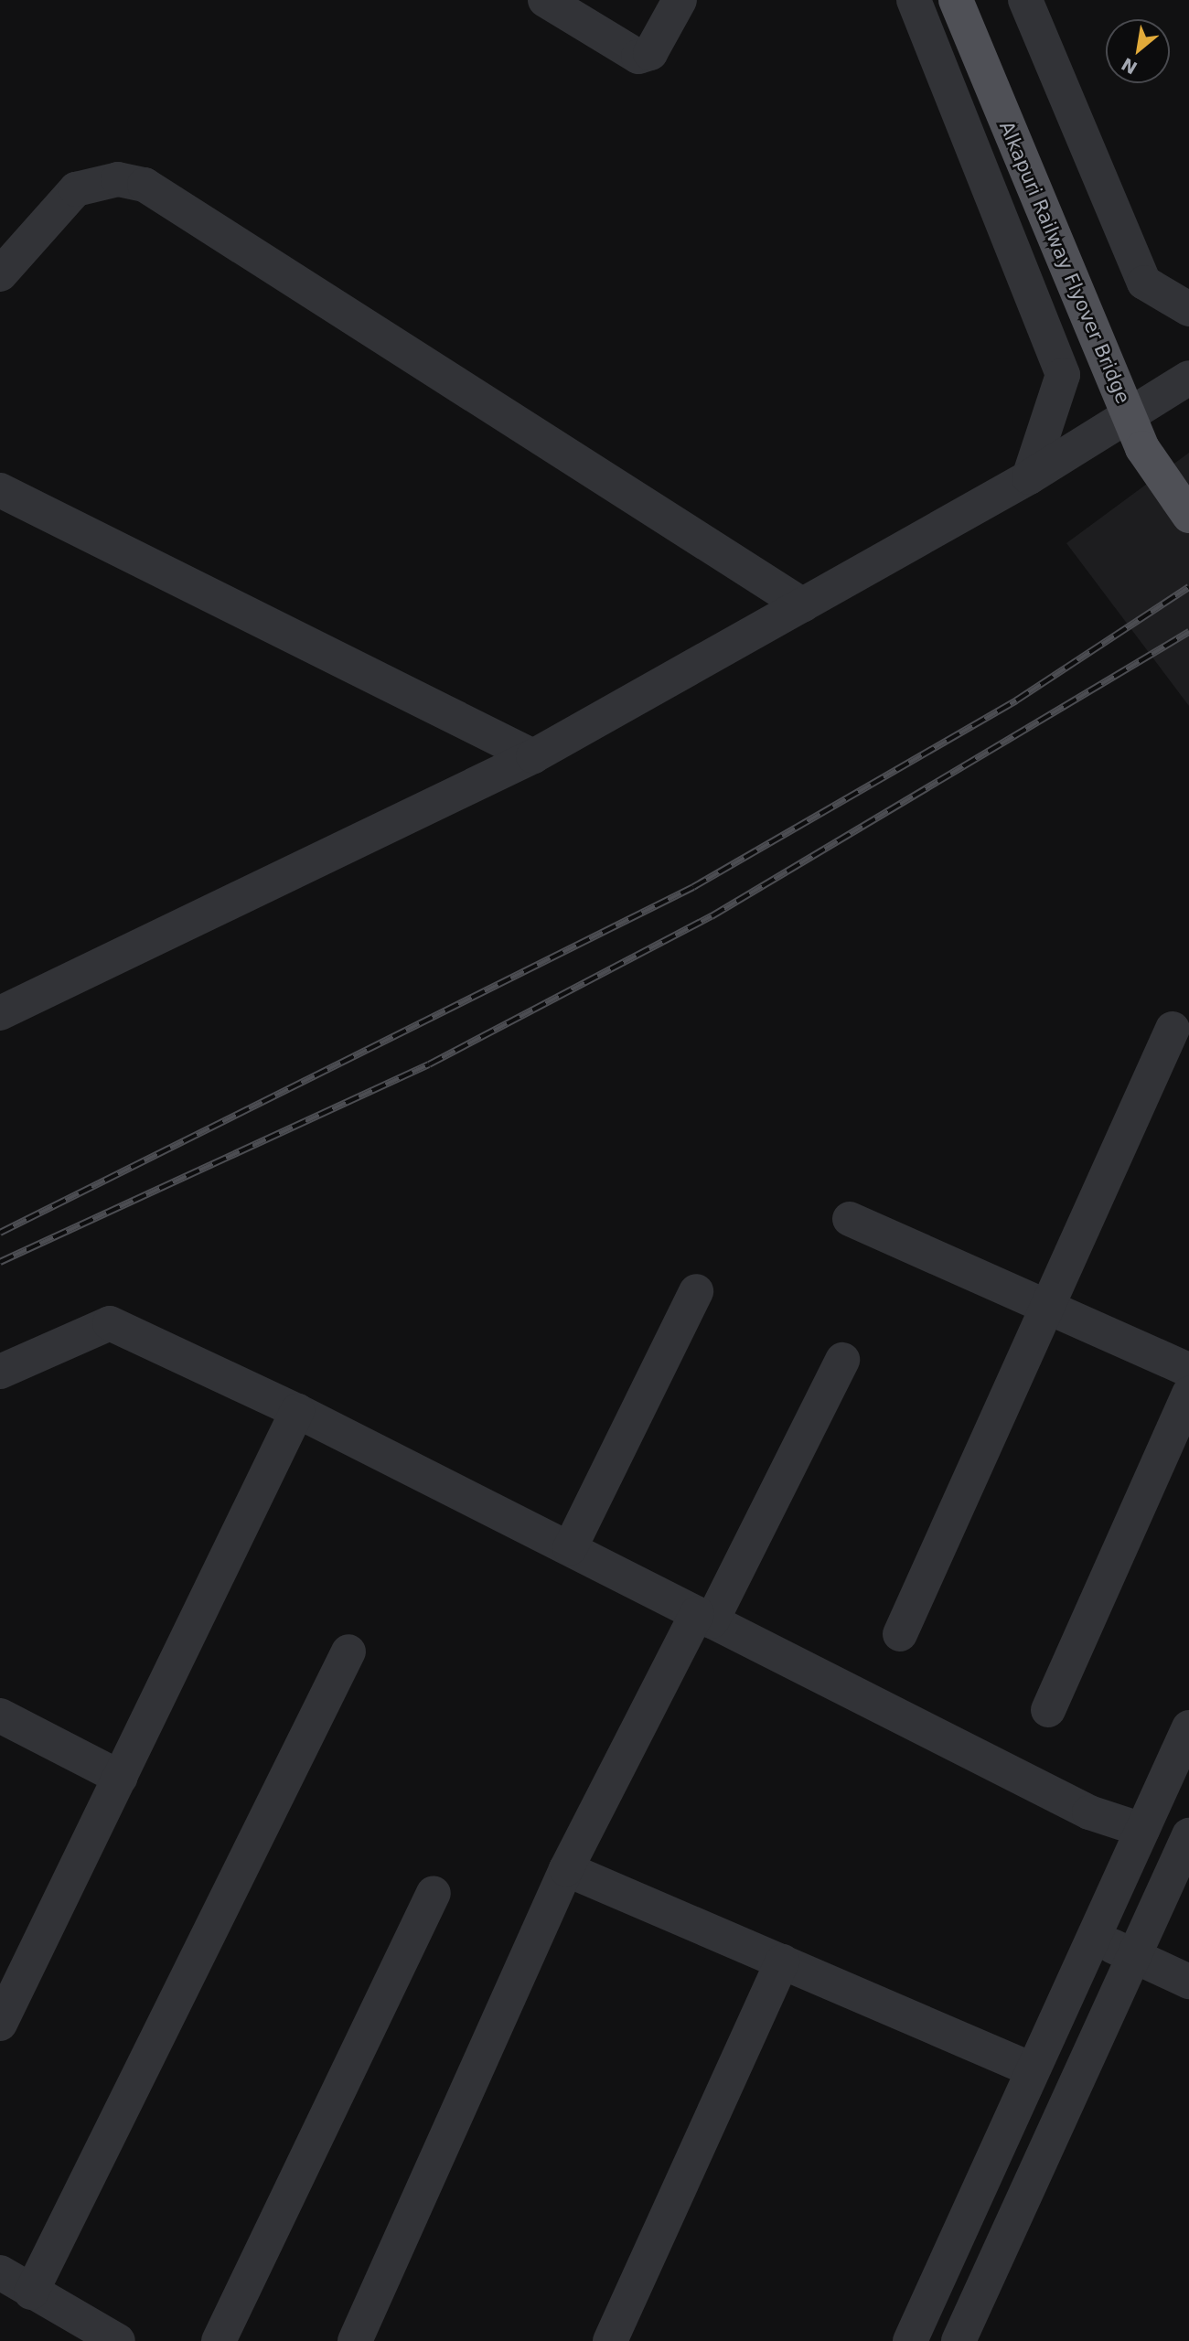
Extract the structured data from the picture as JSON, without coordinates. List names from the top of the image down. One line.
{"streets":{"main road":["Alkapuri Railway Flyover Bridge"]},"north":"bottom left"}
